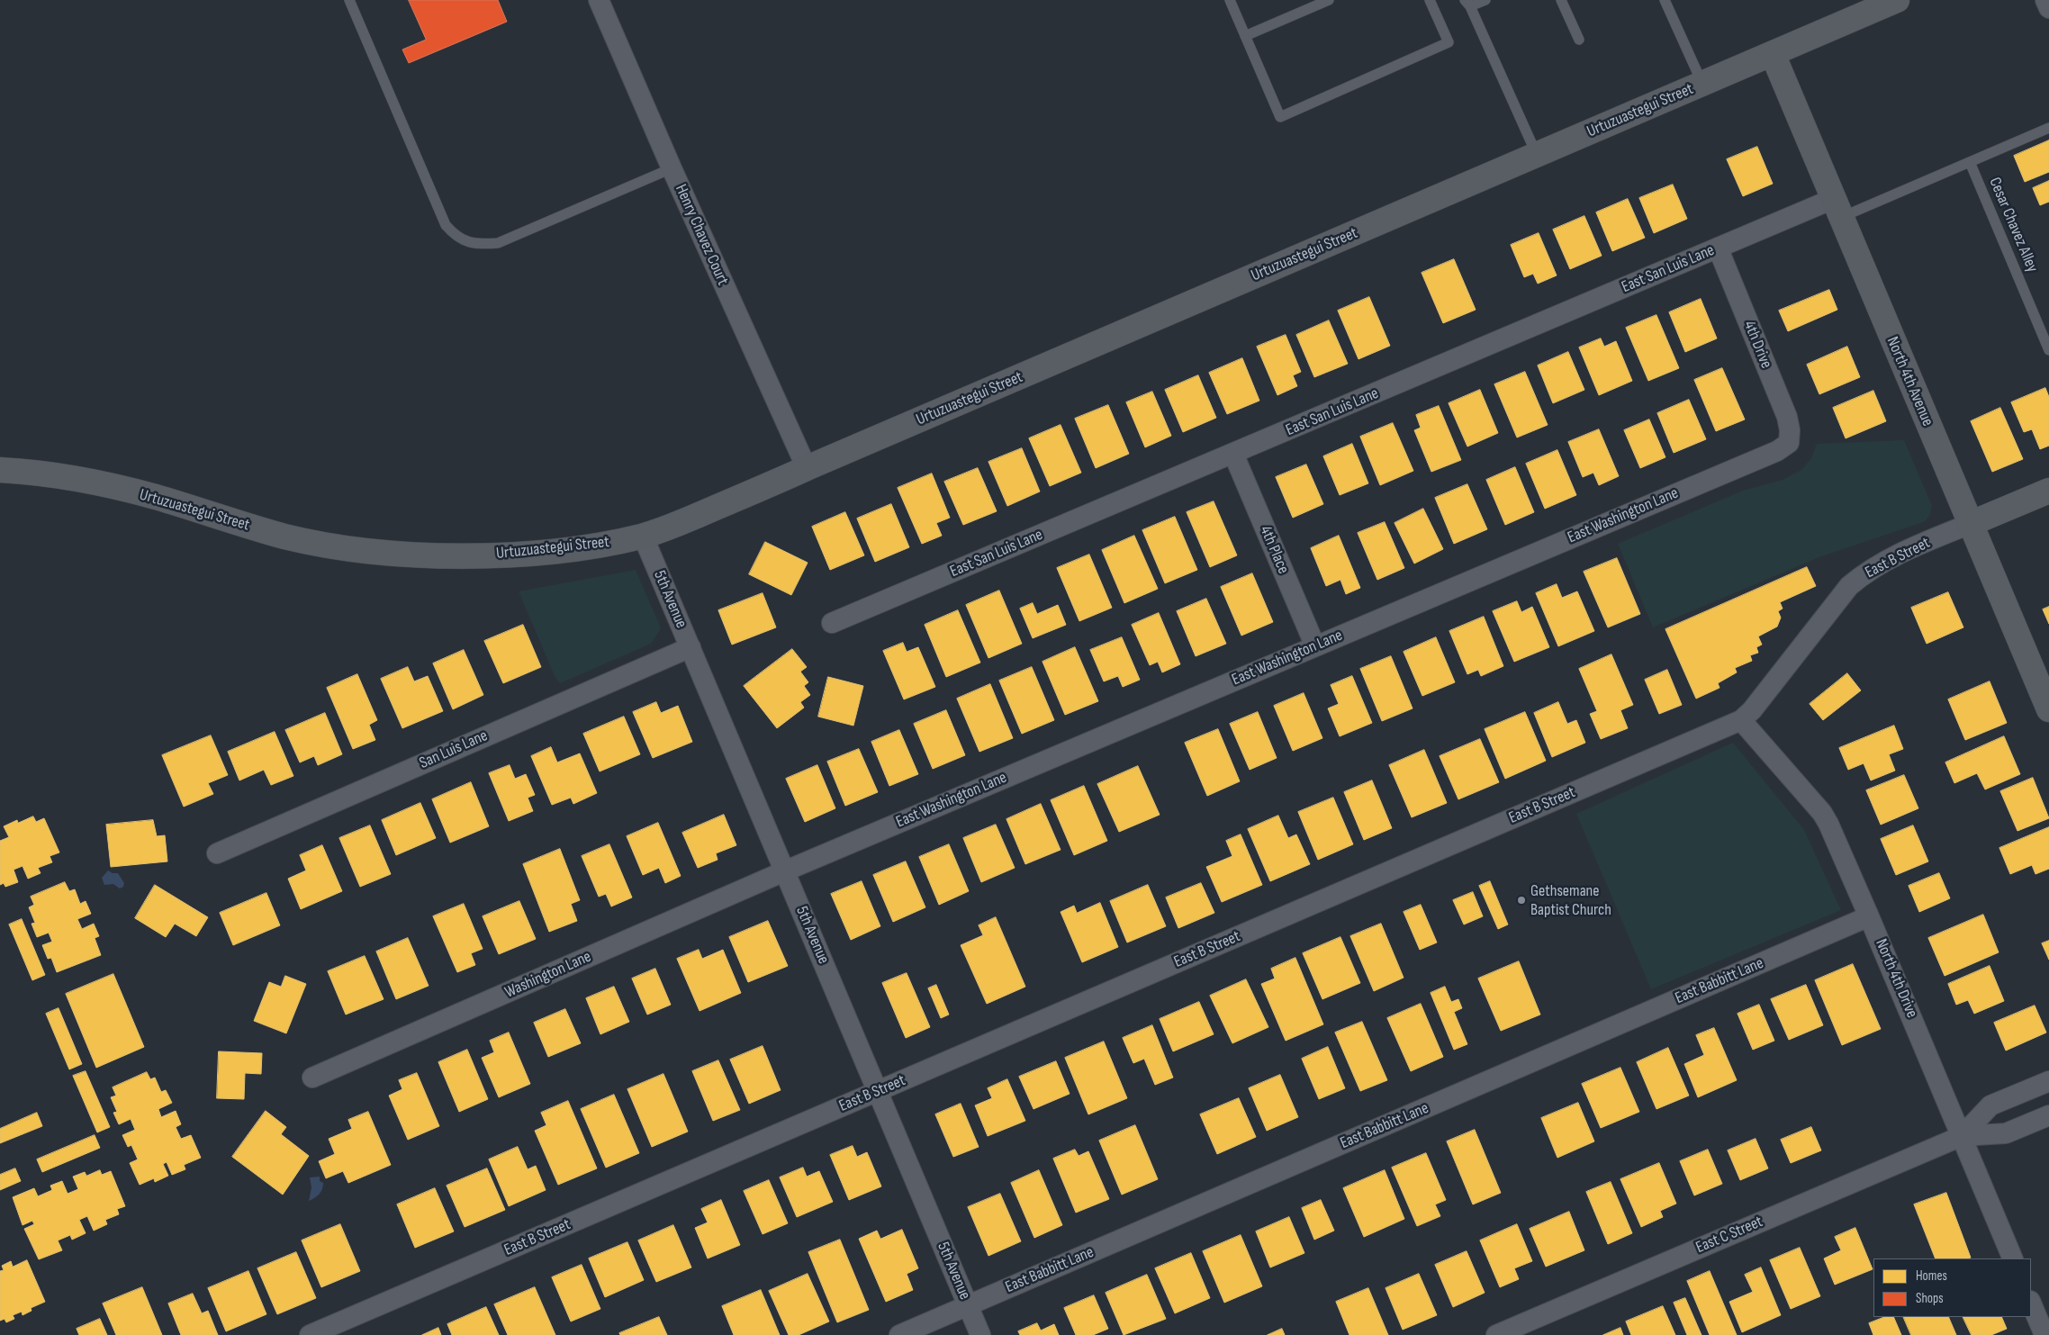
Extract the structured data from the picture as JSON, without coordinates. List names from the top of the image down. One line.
{"streets":{"main road":["Urtuzuastegui Street","North 4th Avenue","East B Street"],"street":["Henry Chavez Court","East San Luis Lane","4th Drive","East Washington Lane","4th Place","5th Avenue","San Luis Lane","Washington Lane","North 4th Drive","East Babbitt Lane","East C Street"],"lane":["Cesar Chavez Alley"]},"crossings":[["Urtuzuastegui Street","Henry Chavez Court"],["Urtuzuastegui Street","North 4th Avenue"],["Urtuzuastegui Street","5th Avenue"],["East San Luis Lane","4th Drive"],["East San Luis Lane","North 4th Avenue"],["East San Luis Lane","4th Place"],["4th Drive","East Washington Lane"],["North 4th Avenue","East B Street"],["East Washington Lane","4th Place"],["East Washington Lane","5th Avenue"],["East Washington Lane","Washington Lane"],["East B Street","5th Avenue"],["East B Street","North 4th Drive"],["5th Avenue","San Luis Lane"],["5th Avenue","Washington Lane"],["5th Avenue","East Babbitt Lane"],["North 4th Drive","East Babbitt Lane"],["North 4th Drive","East C Street"]],"places":["Gethsemane Baptist Church"],"legend":["Homes","Shops"]}
